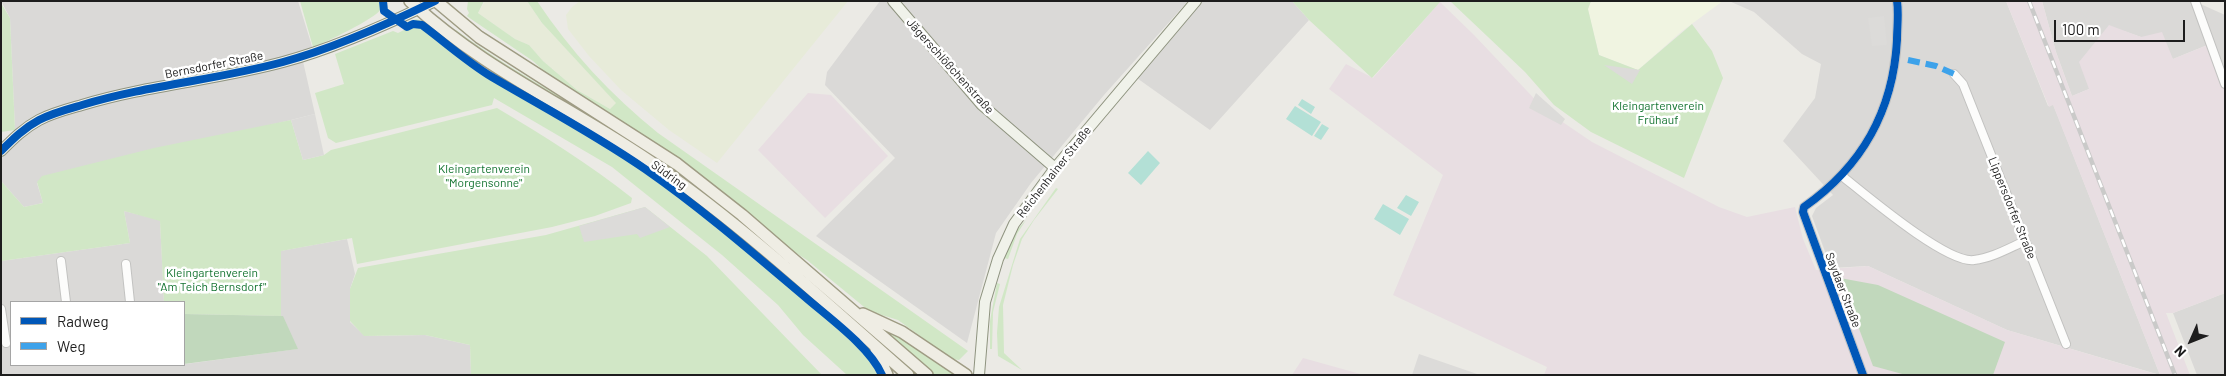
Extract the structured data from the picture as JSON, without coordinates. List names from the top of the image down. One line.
{"streets":{"main road":["Südring"],"street":["Bernsdorfer Straße","Jägerschlößchenstraße","Reichenhainer Straße","Lippersdorfer Straße","Saydaer Straße"]},"crossings":[["Bernsdorfer Straße","Südring"],["Jägerschlößchenstraße","Reichenhainer Straße"]],"parks":["Kleingartenverein Frühauf","Kleingartenverein \"Morgensonne\"","Kleingartenverein \"Am Teich Bernsdorf\""],"legend":["Radweg","Weg"],"scale_bar":"100 m","north":"bottom left"}
